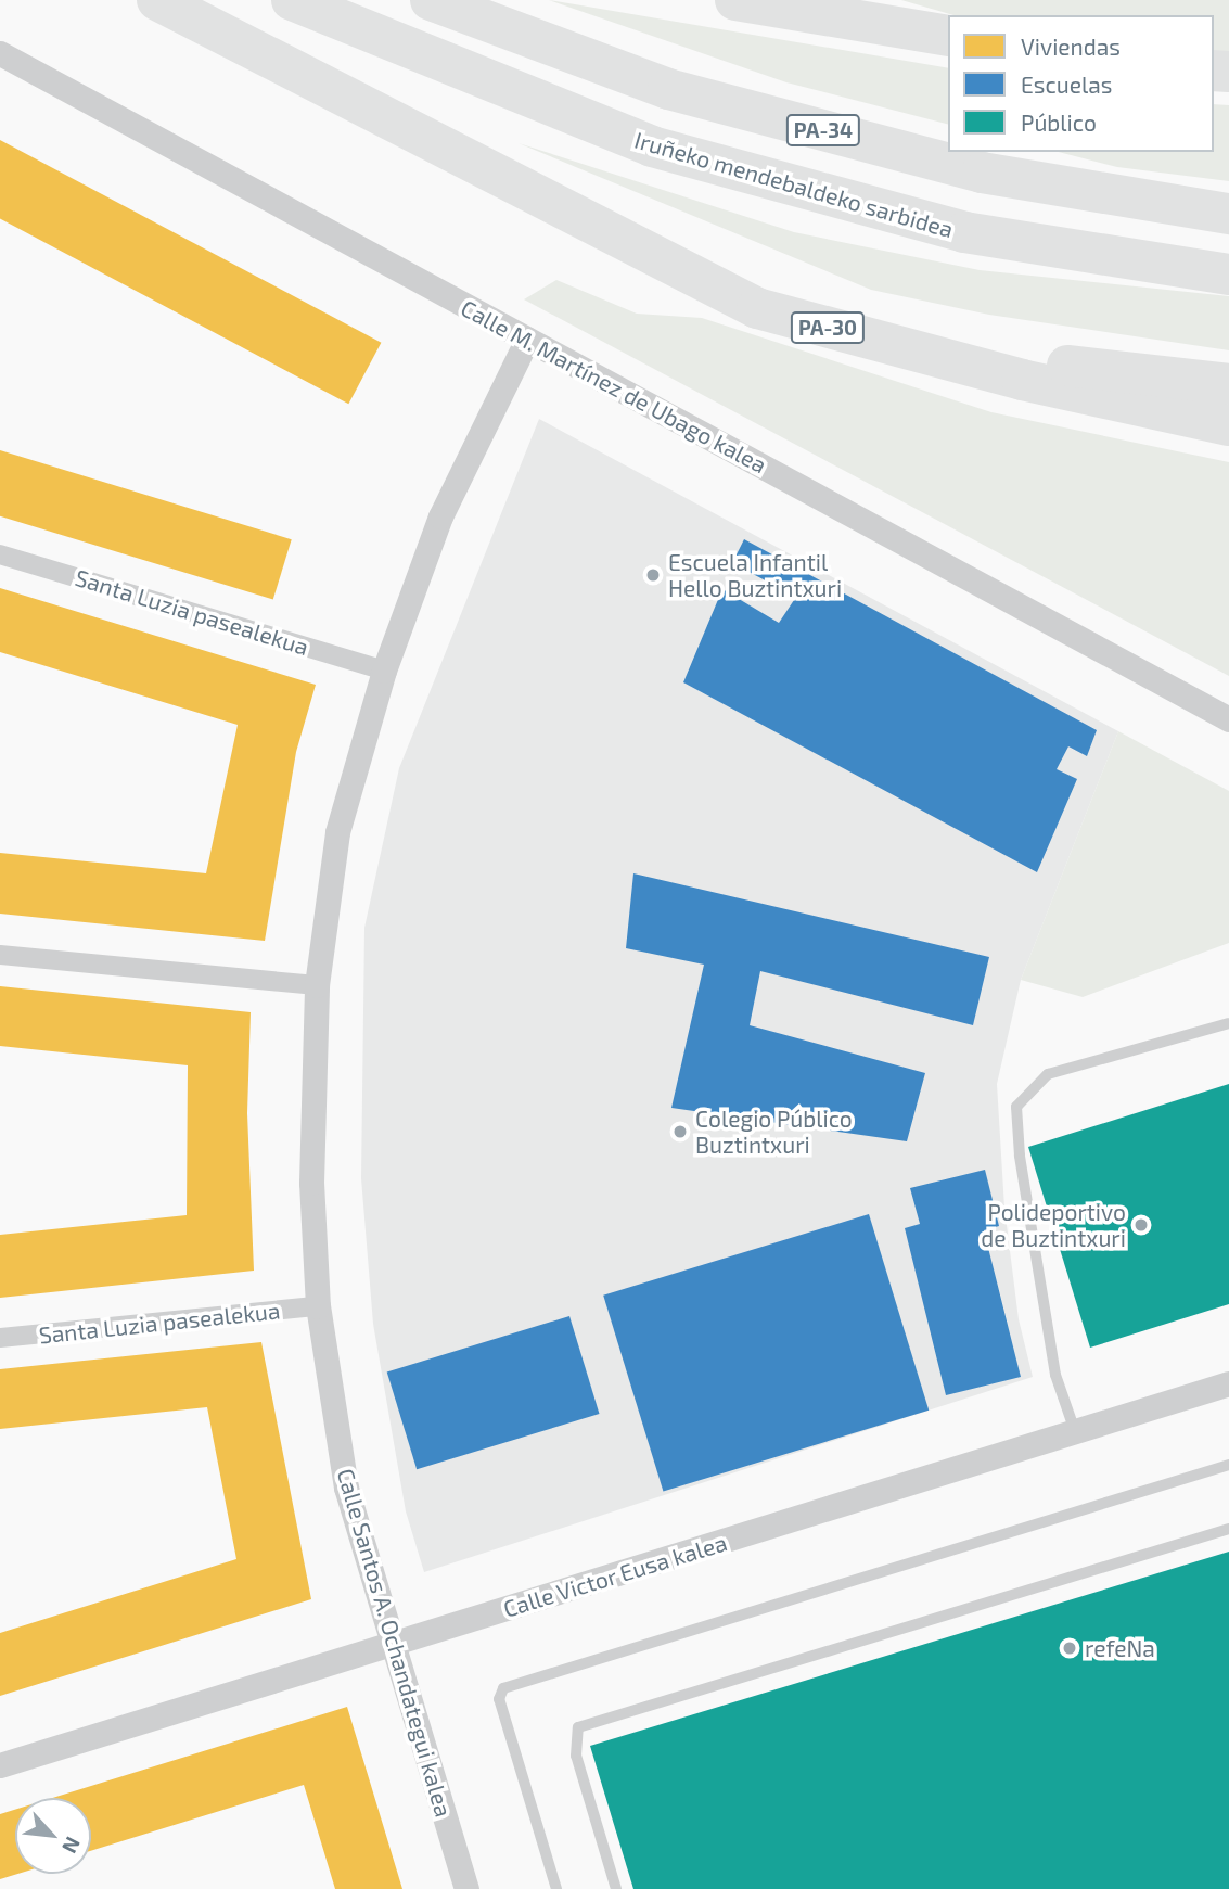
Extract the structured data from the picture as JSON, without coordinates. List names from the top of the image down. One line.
{"streets":{"highway":["PA-34","Iruñeko mendebaldeko sarbidea","PA-30"],"street":["Calle M. Martínez de Ubago kalea","Santa Luzia pasealekua","Calle Victor Eusa kalea","Calle Santos A. Ochandategui kalea"]},"crossings":[["Calle M. Martínez de Ubago kalea","Calle Santos A. Ochandategui kalea"],["Santa Luzia pasealekua","Calle Santos A. Ochandategui kalea"],["Calle Victor Eusa kalea","Calle Santos A. Ochandategui kalea"]],"places":["Escuela Infantil Hello Buztintxuri","Colegio Público Buztintxuri","Polideportivo de Buztintxuri","refeNa"],"legend":["Viviendas","Escuelas","Público"],"north":"bottom right"}
